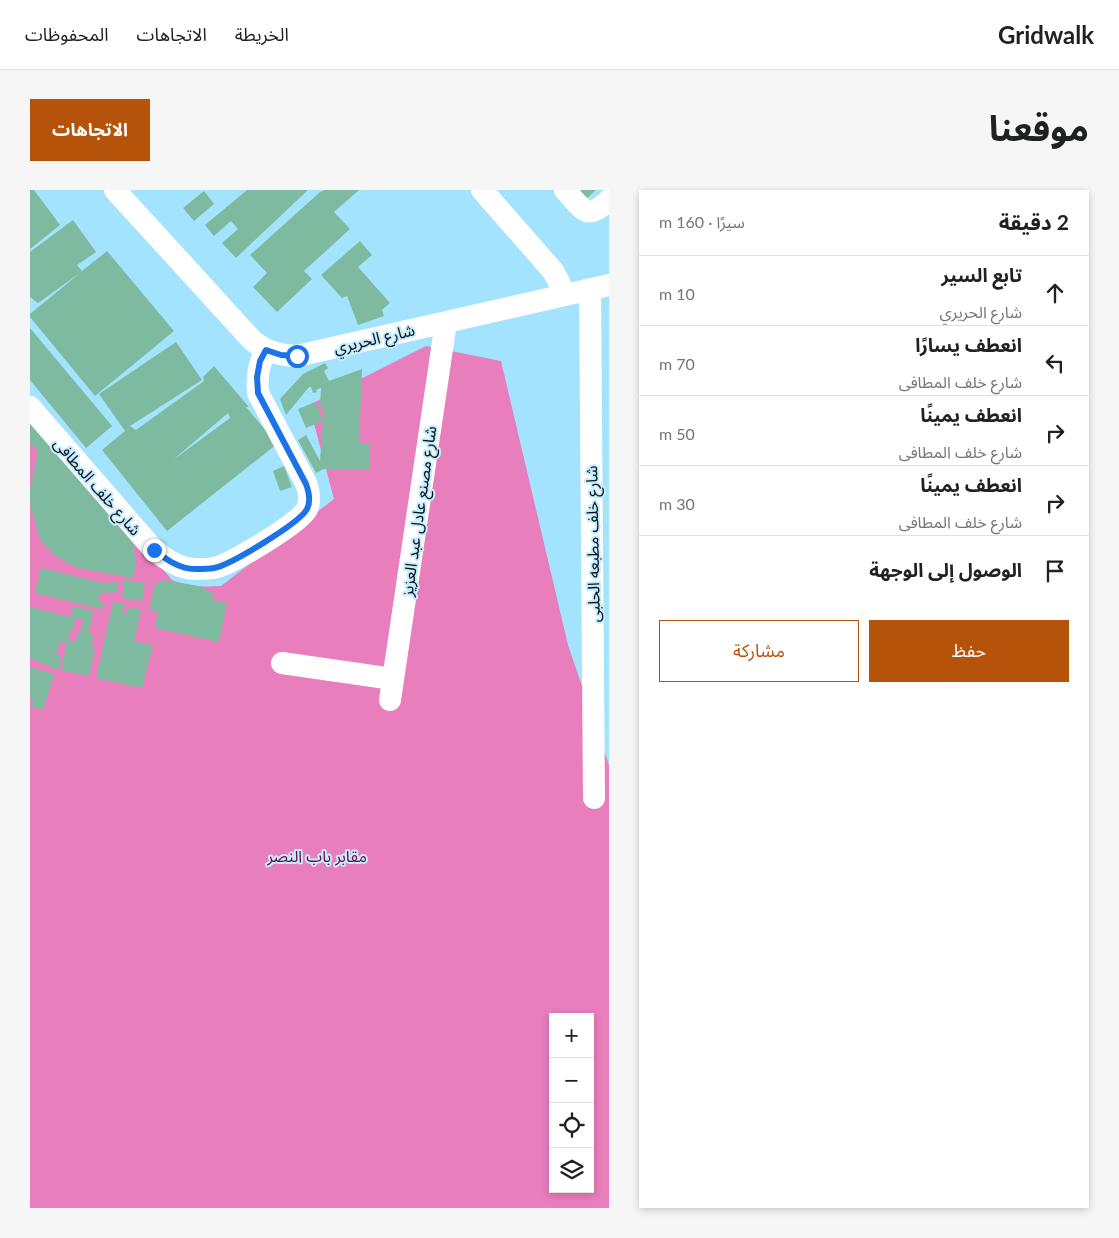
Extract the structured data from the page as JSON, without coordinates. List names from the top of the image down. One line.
{"streets":{"street":["شارع الحريري","شارع خلف المطافى","شارع مصنع عادل عبد العزيز","شارع خلف مطبعه الحلبى"]},"crossings":[["شارع الحريري","شارع خلف المطافى"],["شارع الحريري","شارع مصنع عادل عبد العزيز"],["شارع الحريري","شارع خلف مطبعه الحلبى"]],"parks":["مقابر باب النصر"],"page":{"header":"Gridwalk","nav":["الخريطة","الاتجاهات","المحفوظات"],"title":"موقعنا","buttons":["الاتجاهات",["حفظ","مشاركة"]],"heading":["2 دقيقة","سيرًا · 160 m"],"list":[["تابع السير","شارع الحريري","10 m"],["انعطف يسارًا","شارع خلف المطافى","70 m"],["انعطف يمينًا","شارع خلف المطافى","50 m"],["انعطف يمينًا","شارع خلف المطافى","30 m"],"الوصول إلى الوجهة"],"map_buttons":["+","−"]}}
